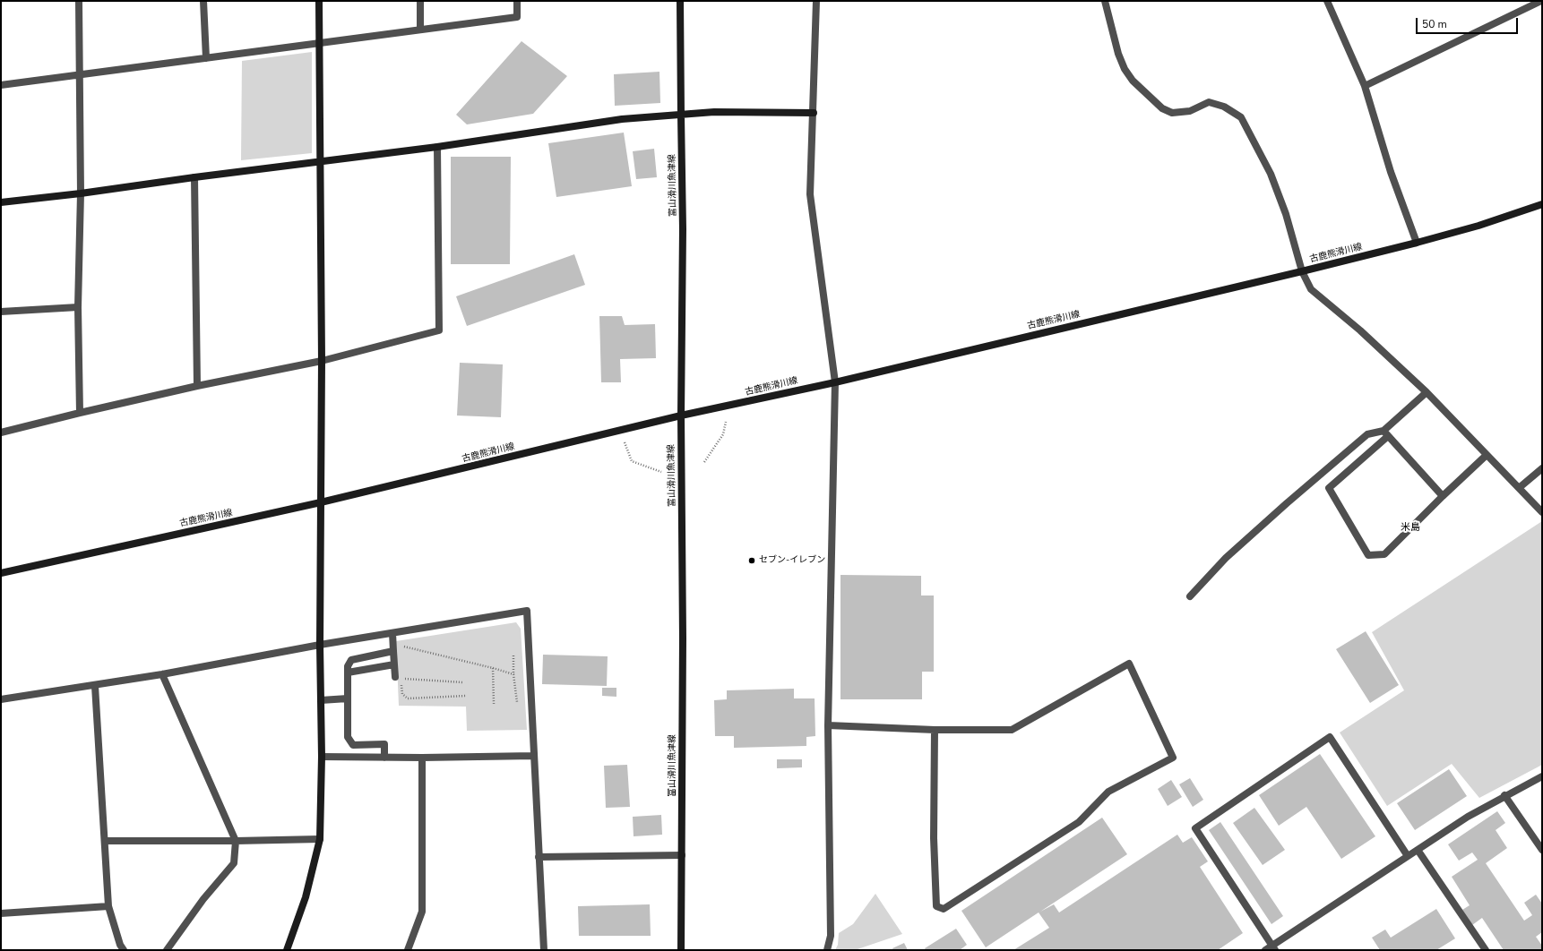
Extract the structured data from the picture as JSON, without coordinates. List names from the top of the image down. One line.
{"streets":{"main road":["富山滑川魚津線","古鹿熊滑川線"]},"crossings":[["富山滑川魚津線","古鹿熊滑川線"]],"districts":["米島"],"places":["セブン-イレブン"],"scale_bar":"50 m"}
